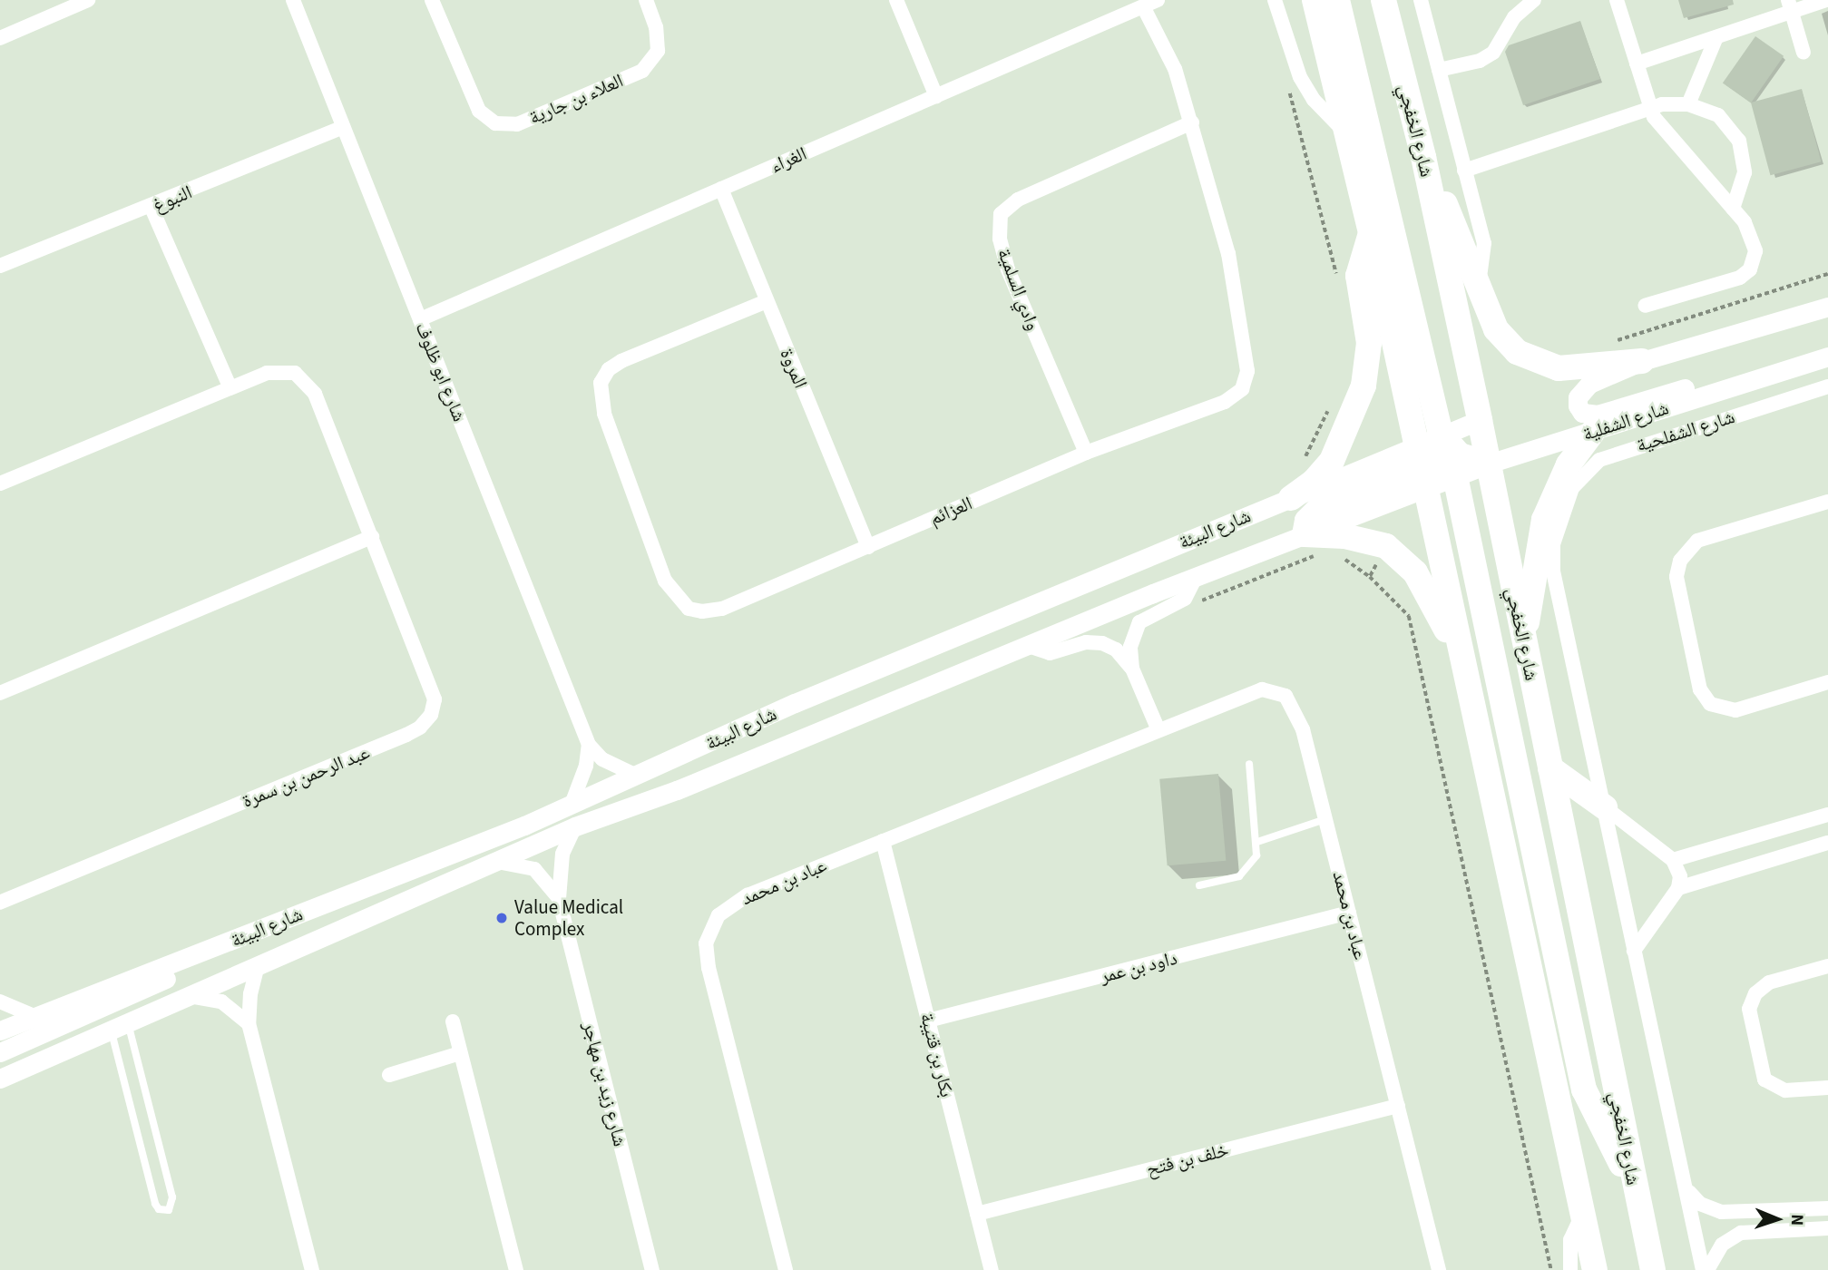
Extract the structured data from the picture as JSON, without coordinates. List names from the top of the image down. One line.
{"streets":{"highway":["شارع الخفجي"],"street":["العلاء بن جارية","الغراء","النبوغ","وادي السلمية","المروة","شارع ابو ظلوف","شارع الشفلية","شارع الشفلحية","العزائم","شارع البيئة","عبد الرحمن بن سمرة","عباد بن محمد","داود بن عمر","بكار بن قتيبة","شارع زيد بن مهاجر","خلف بن فتح"]},"crossings":[["شارع الخفجي","شارع الشفلية"],["الغراء","المروة"],["الغراء","شارع ابو ظلوف"],["الغراء","العزائم"],["النبوغ","شارع ابو ظلوف"],["وادي السلمية","العزائم"],["المروة","العزائم"],["شارع ابو ظلوف","شارع البيئة"],["شارع البيئة","شارع زيد بن مهاجر"],["عباد بن محمد","داود بن عمر"],["عباد بن محمد","بكار بن قتيبة"],["عباد بن محمد","خلف بن فتح"],["داود بن عمر","بكار بن قتيبة"],["بكار بن قتيبة","خلف بن فتح"]],"places":["Value Medical Complex"],"north":"right"}
